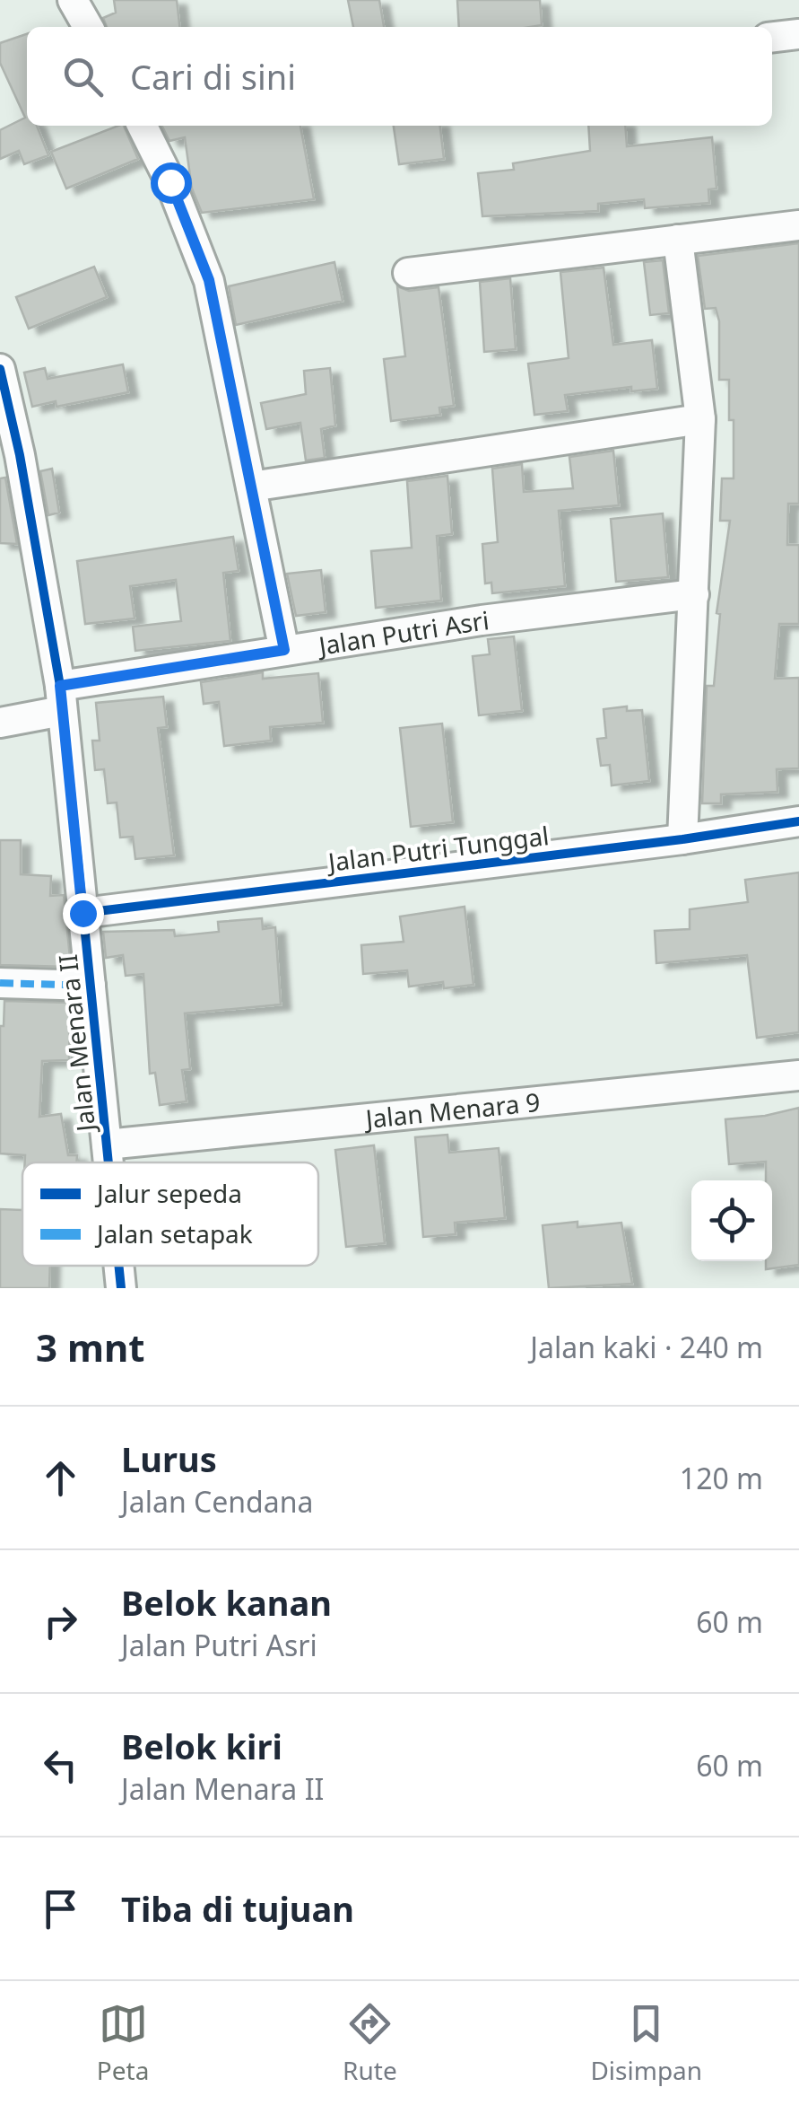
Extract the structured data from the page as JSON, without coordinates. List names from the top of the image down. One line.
{"streets":{"street":["Jalan Putri Asri","Jalan Putri Tunggal","Jalan Menara II","Jalan Menara 9"]},"crossings":[["Jalan Putri Asri","Jalan Menara II"],["Jalan Putri Tunggal","Jalan Menara II"],["Jalan Menara II","Jalan Menara 9"]],"legend":["Jalur sepeda","Jalan setapak"],"page":{"search":"Cari di sini","heading":["3 mnt","Jalan kaki · 240 m"],"list":[["Lurus","Jalan Cendana","120 m"],["Belok kanan","Jalan Putri Asri","60 m"],["Belok kiri","Jalan Menara II","60 m"],"Tiba di tujuan"],"nav":["Peta","Rute","Disimpan"]}}
